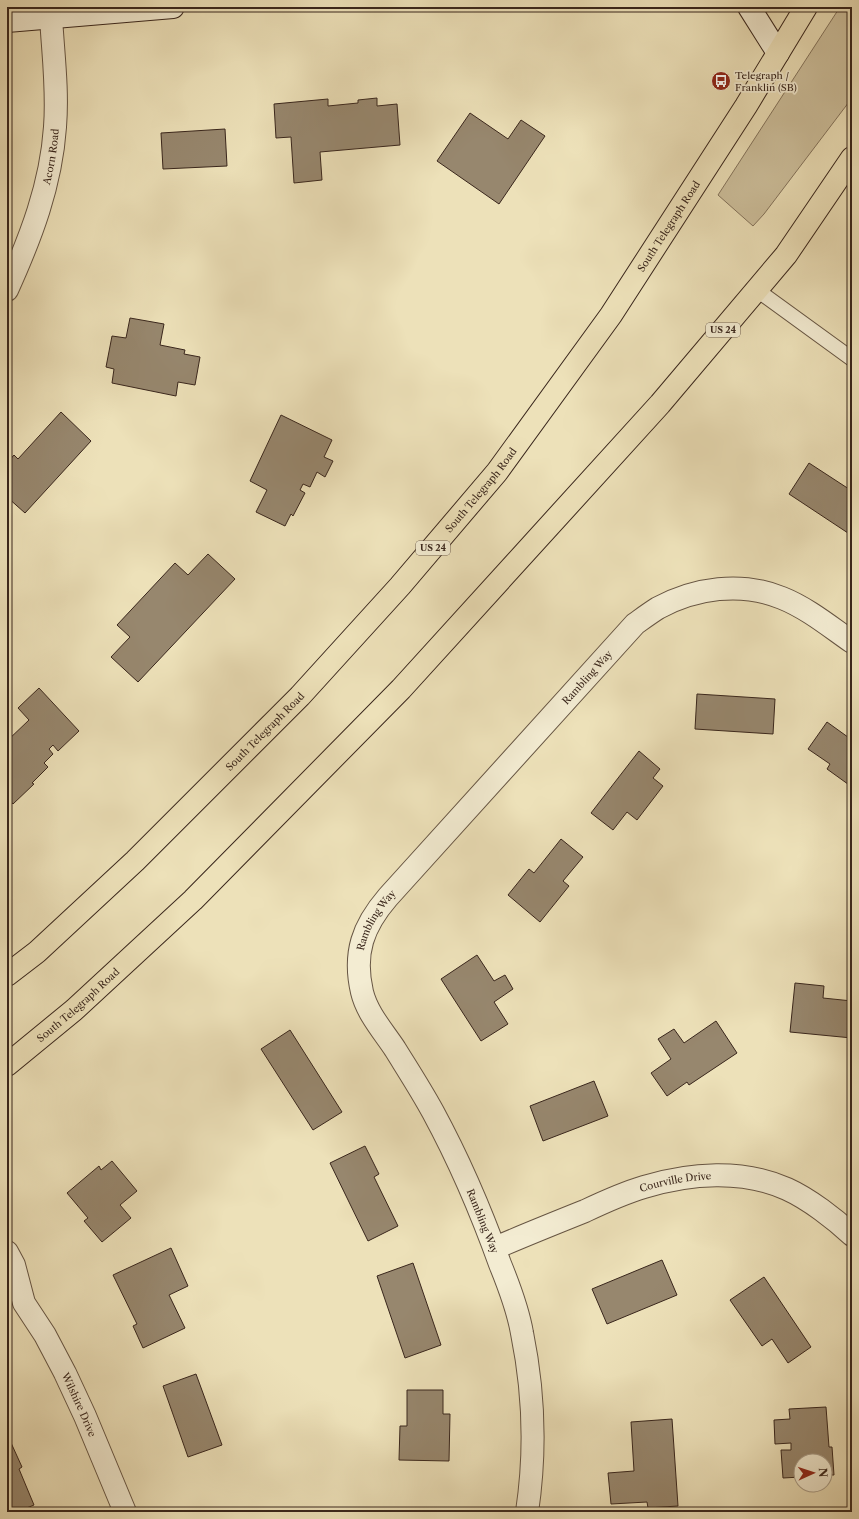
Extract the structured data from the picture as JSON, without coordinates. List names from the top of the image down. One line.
{"streets":{"highway":["South Telegraph Road","US 24"],"street":["Acorn Road","Rambling Way","Courville Drive","Wilshire Drive"]},"crossings":[["Rambling Way","Courville Drive"]],"places":{"bus stop":["Telegraph / Franklin (SB)"]},"north":"right"}
